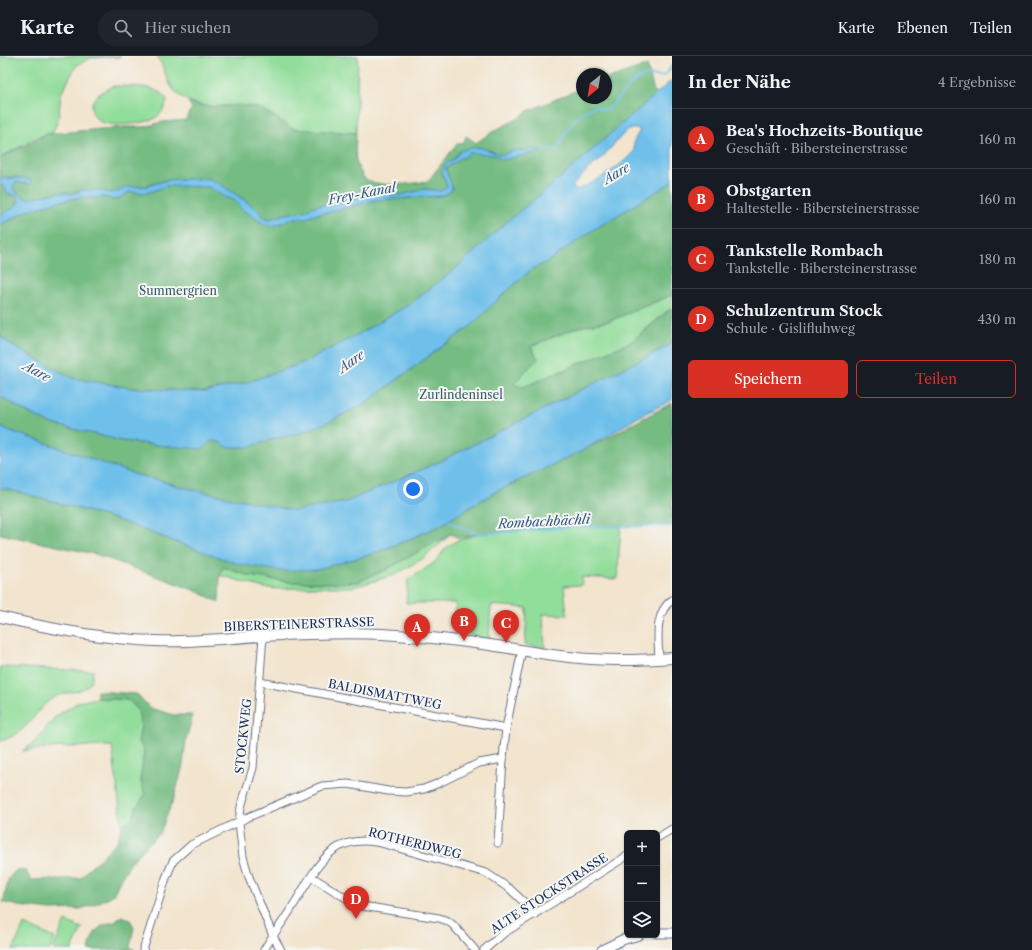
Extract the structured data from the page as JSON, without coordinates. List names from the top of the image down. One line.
{"streets":{"main road":["BIBERSTEINERSTRASSE"],"street":["BALDISMATTWEG","STOCKWEG","ROTHERDWEG","ALTE STOCKSTRASSE"]},"crossings":[["BIBERSTEINERSTRASSE","STOCKWEG"],["BALDISMATTWEG","STOCKWEG"],["STOCKWEG","ROTHERDWEG"],["ROTHERDWEG","ALTE STOCKSTRASSE"]],"water":["Aare","Frey-Kanal","Rombachbächli"],"parks":["Summergrien","Zurlindeninsel"],"north":"bottom left","page":{"header":"Karte","search":"Hier suchen","nav":["Karte","Ebenen","Teilen"],"heading":["In der Nähe","4 Ergebnisse"],"list":[{"mark":"A","name":"Bea's Hochzeits-Boutique","note":"Geschäft · Bibersteinerstrasse","value":"160 m"},{"mark":"B","name":"Obstgarten","note":"Haltestelle · Bibersteinerstrasse","value":"160 m"},{"mark":"C","name":"Tankstelle Rombach","note":"Tankstelle · Bibersteinerstrasse","value":"180 m"},{"mark":"D","name":"Schulzentrum Stock","note":"Schule · Gislifluhweg","value":"430 m"}],"buttons":["Speichern","Teilen"],"pins":["B","C","A","D"],"map_buttons":["+","−"]}}
